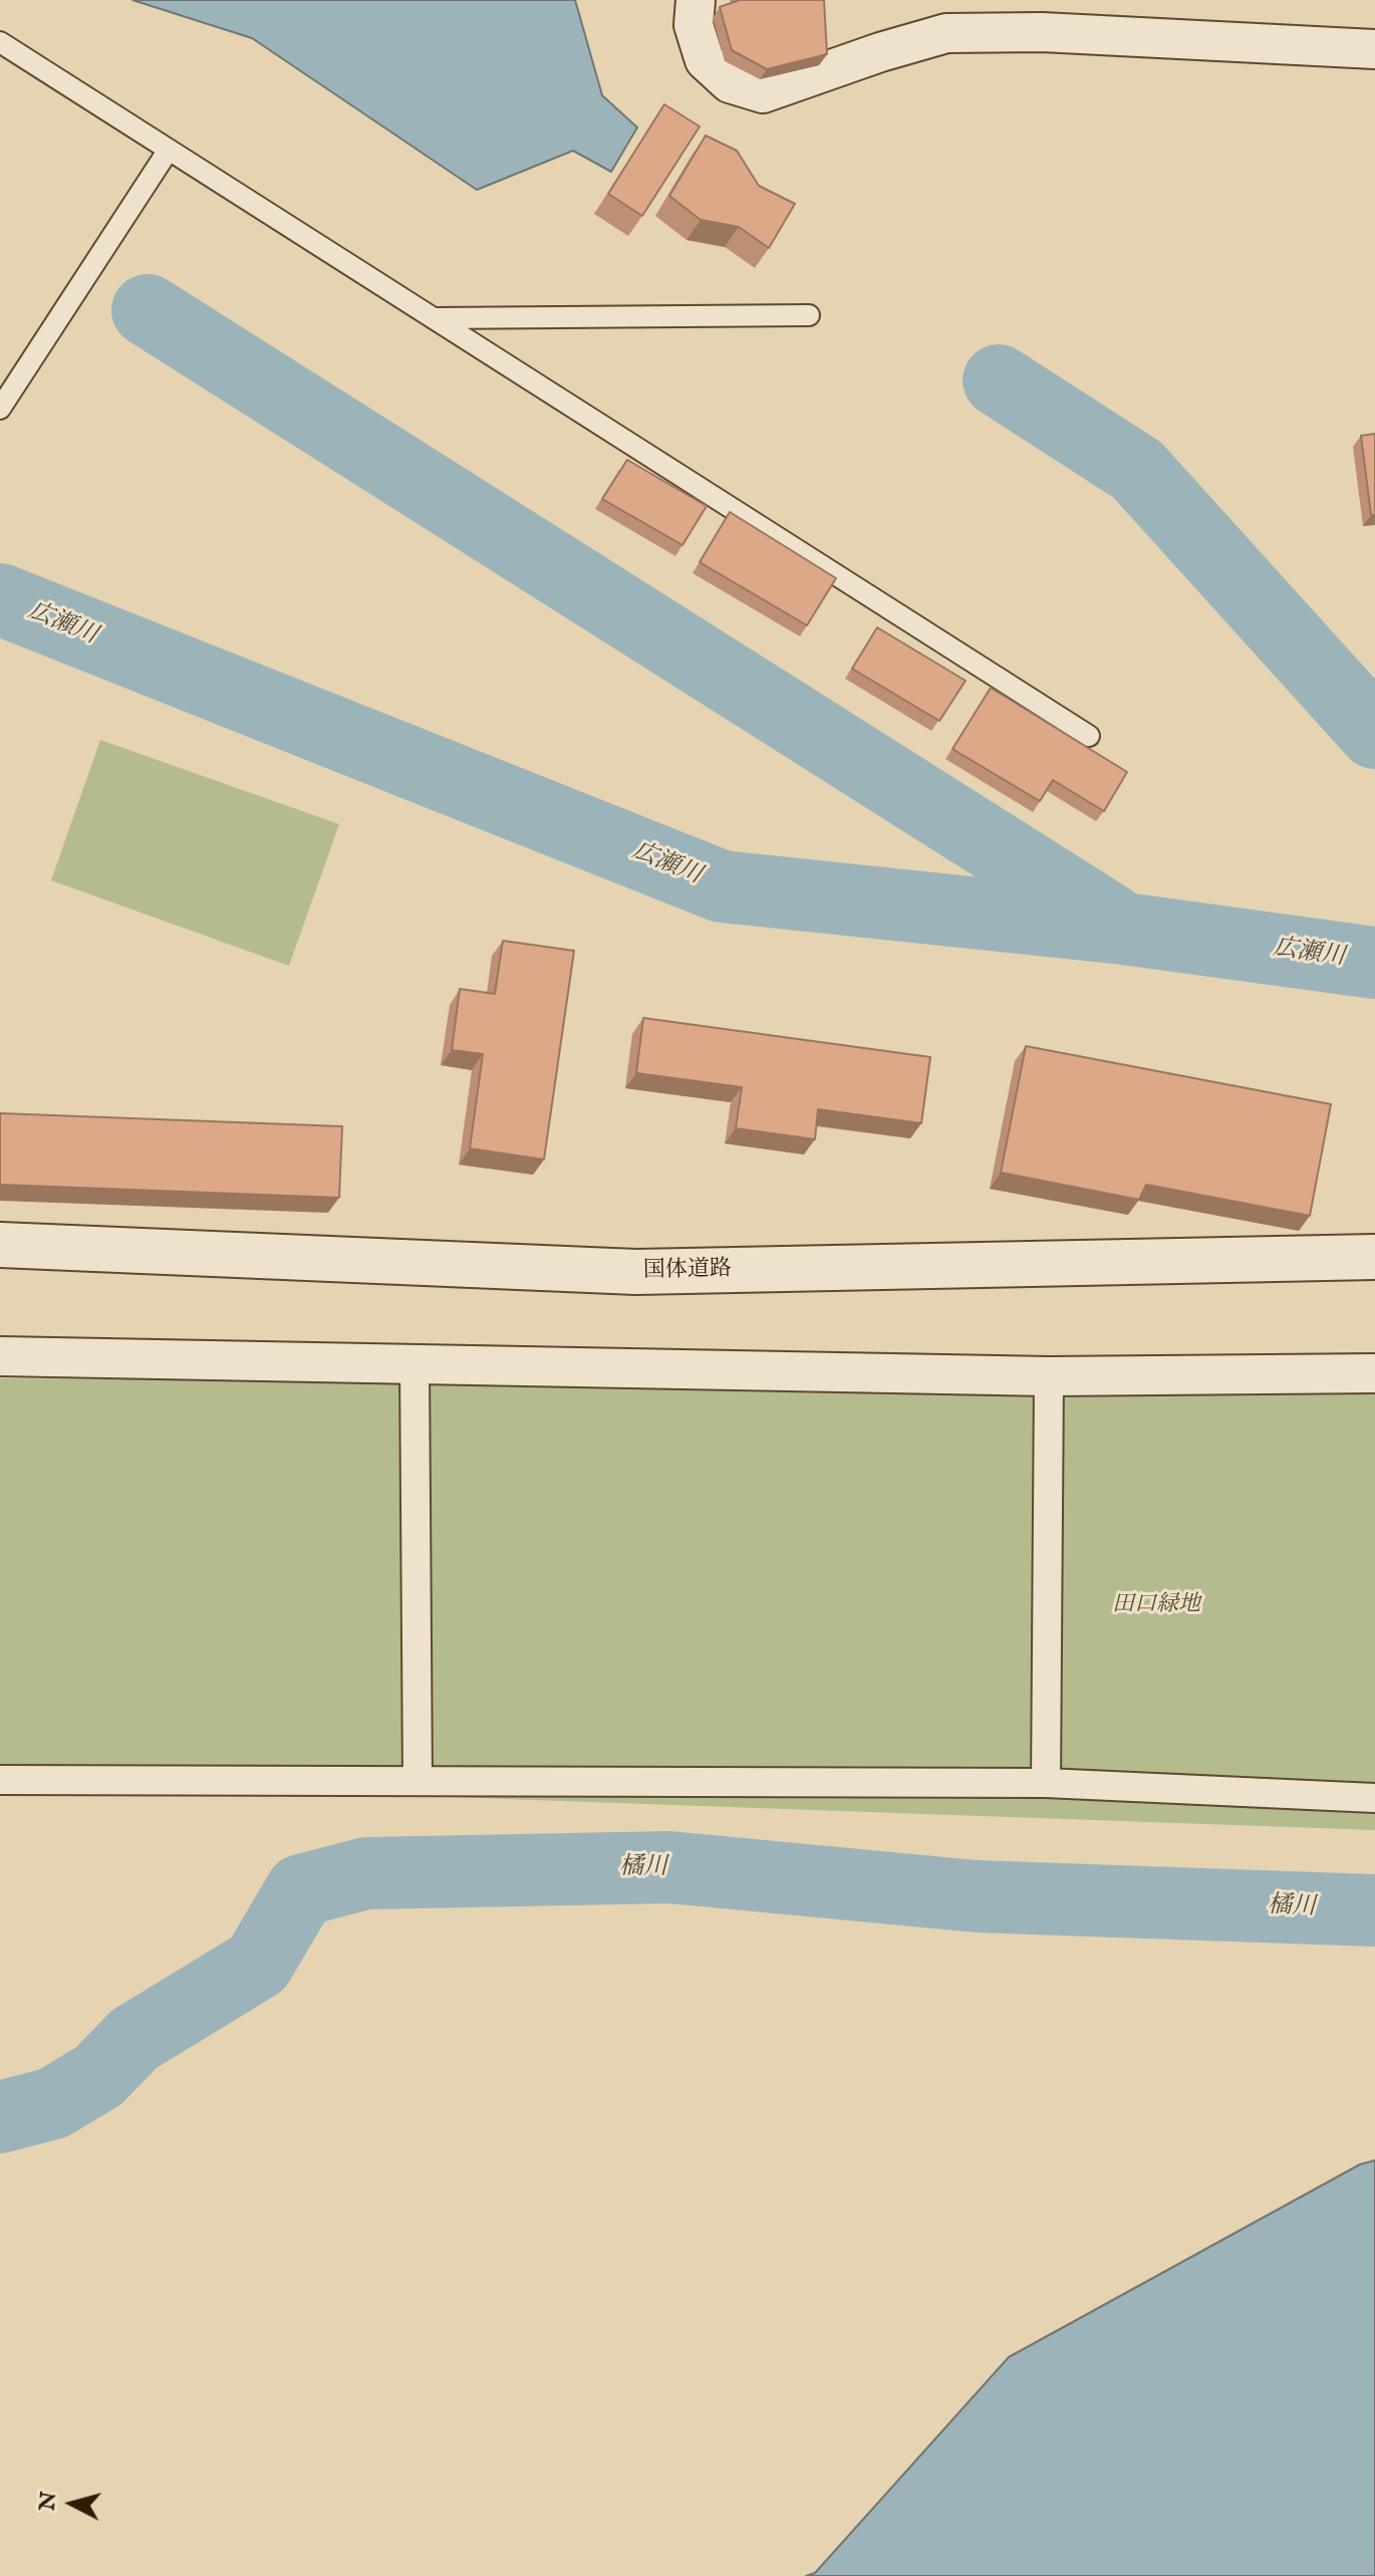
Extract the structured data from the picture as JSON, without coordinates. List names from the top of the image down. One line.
{"streets":{"street":["国体道路"]},"water":["広瀬川","橘川"],"parks":["田口緑地"],"north":"left"}
